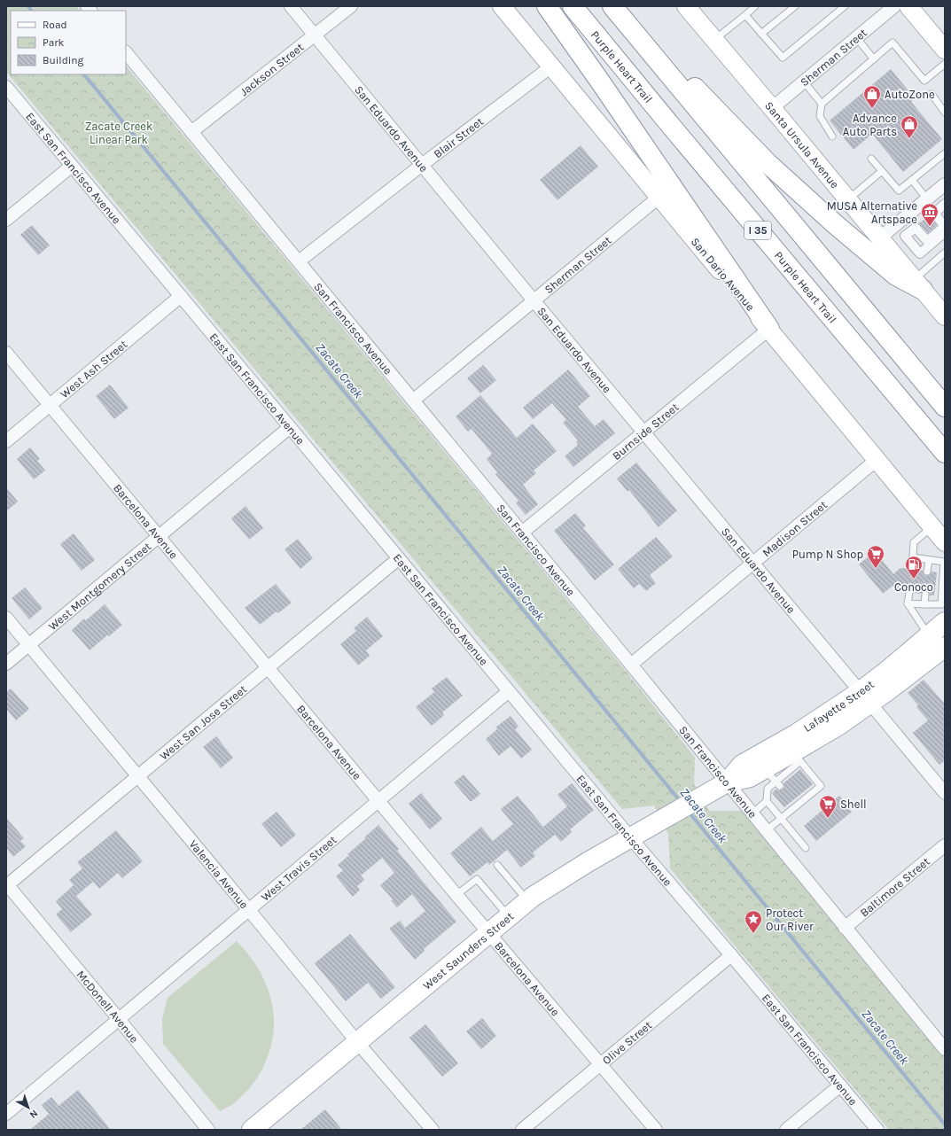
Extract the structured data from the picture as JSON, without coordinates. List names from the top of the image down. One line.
{"streets":{"main road":["Purple Heart Trail","Santa Ursula Avenue","I 35","San Dario Avenue","Lafayette Street","West Saunders Street"],"street":["Sherman Street","Jackson Street","San Eduardo Avenue","Blair Street","East San Francisco Avenue","San Francisco Avenue","West Ash Street","Burnside Street","Barcelona Avenue","Madison Street","West Montgomery Street","West San Jose Street","West Travis Street","Valencia Avenue","Baltimore Street","McDonell Avenue","Olive Street"]},"crossings":[["Sherman Street","San Eduardo Avenue"],["Sherman Street","Santa Ursula Avenue"],["Sherman Street","San Dario Avenue"],["Sherman Street","San Francisco Avenue"],["Jackson Street","San Eduardo Avenue"],["Jackson Street","San Francisco Avenue"],["San Eduardo Avenue","Blair Street"],["San Eduardo Avenue","Burnside Street"],["San Eduardo Avenue","Madison Street"],["San Eduardo Avenue","Lafayette Street"],["Blair Street","San Dario Avenue"],["Blair Street","San Francisco Avenue"],["East San Francisco Avenue","West Ash Street"],["East San Francisco Avenue","West Montgomery Street"],["East San Francisco Avenue","West San Jose Street"],["East San Francisco Avenue","West Travis Street"],["East San Francisco Avenue","West Saunders Street"],["East San Francisco Avenue","Olive Street"],["San Dario Avenue","Burnside Street"],["San Dario Avenue","Madison Street"],["San Francisco Avenue","Burnside Street"],["San Francisco Avenue","Madison Street"],["San Francisco Avenue","Lafayette Street"],["San Francisco Avenue","Baltimore Street"],["West Ash Street","Barcelona Avenue"],["Barcelona Avenue","West Montgomery Street"],["Barcelona Avenue","West San Jose Street"],["Barcelona Avenue","West Travis Street"],["Barcelona Avenue","West Saunders Street"],["Barcelona Avenue","Olive Street"],["West Montgomery Street","Valencia Avenue"],["Lafayette Street","West Saunders Street"],["West San Jose Street","Valencia Avenue"],["West San Jose Street","McDonell Avenue"],["West Travis Street","Valencia Avenue"],["West Travis Street","McDonell Avenue"],["Valencia Avenue","West Saunders Street"]],"water":["Zacate Creek"],"parks":["Zacate Creek Linear Park"],"places":{"shop":["AutoZone","Advance Auto Parts"],"museum":["MUSA Alternative Artspace"],"supermarket":["Pump N Shop","Shell"],"fuel station":["Conoco"],"place":["Protect Our River"]},"legend":["Road","Park","Building"],"north":"bottom right"}
